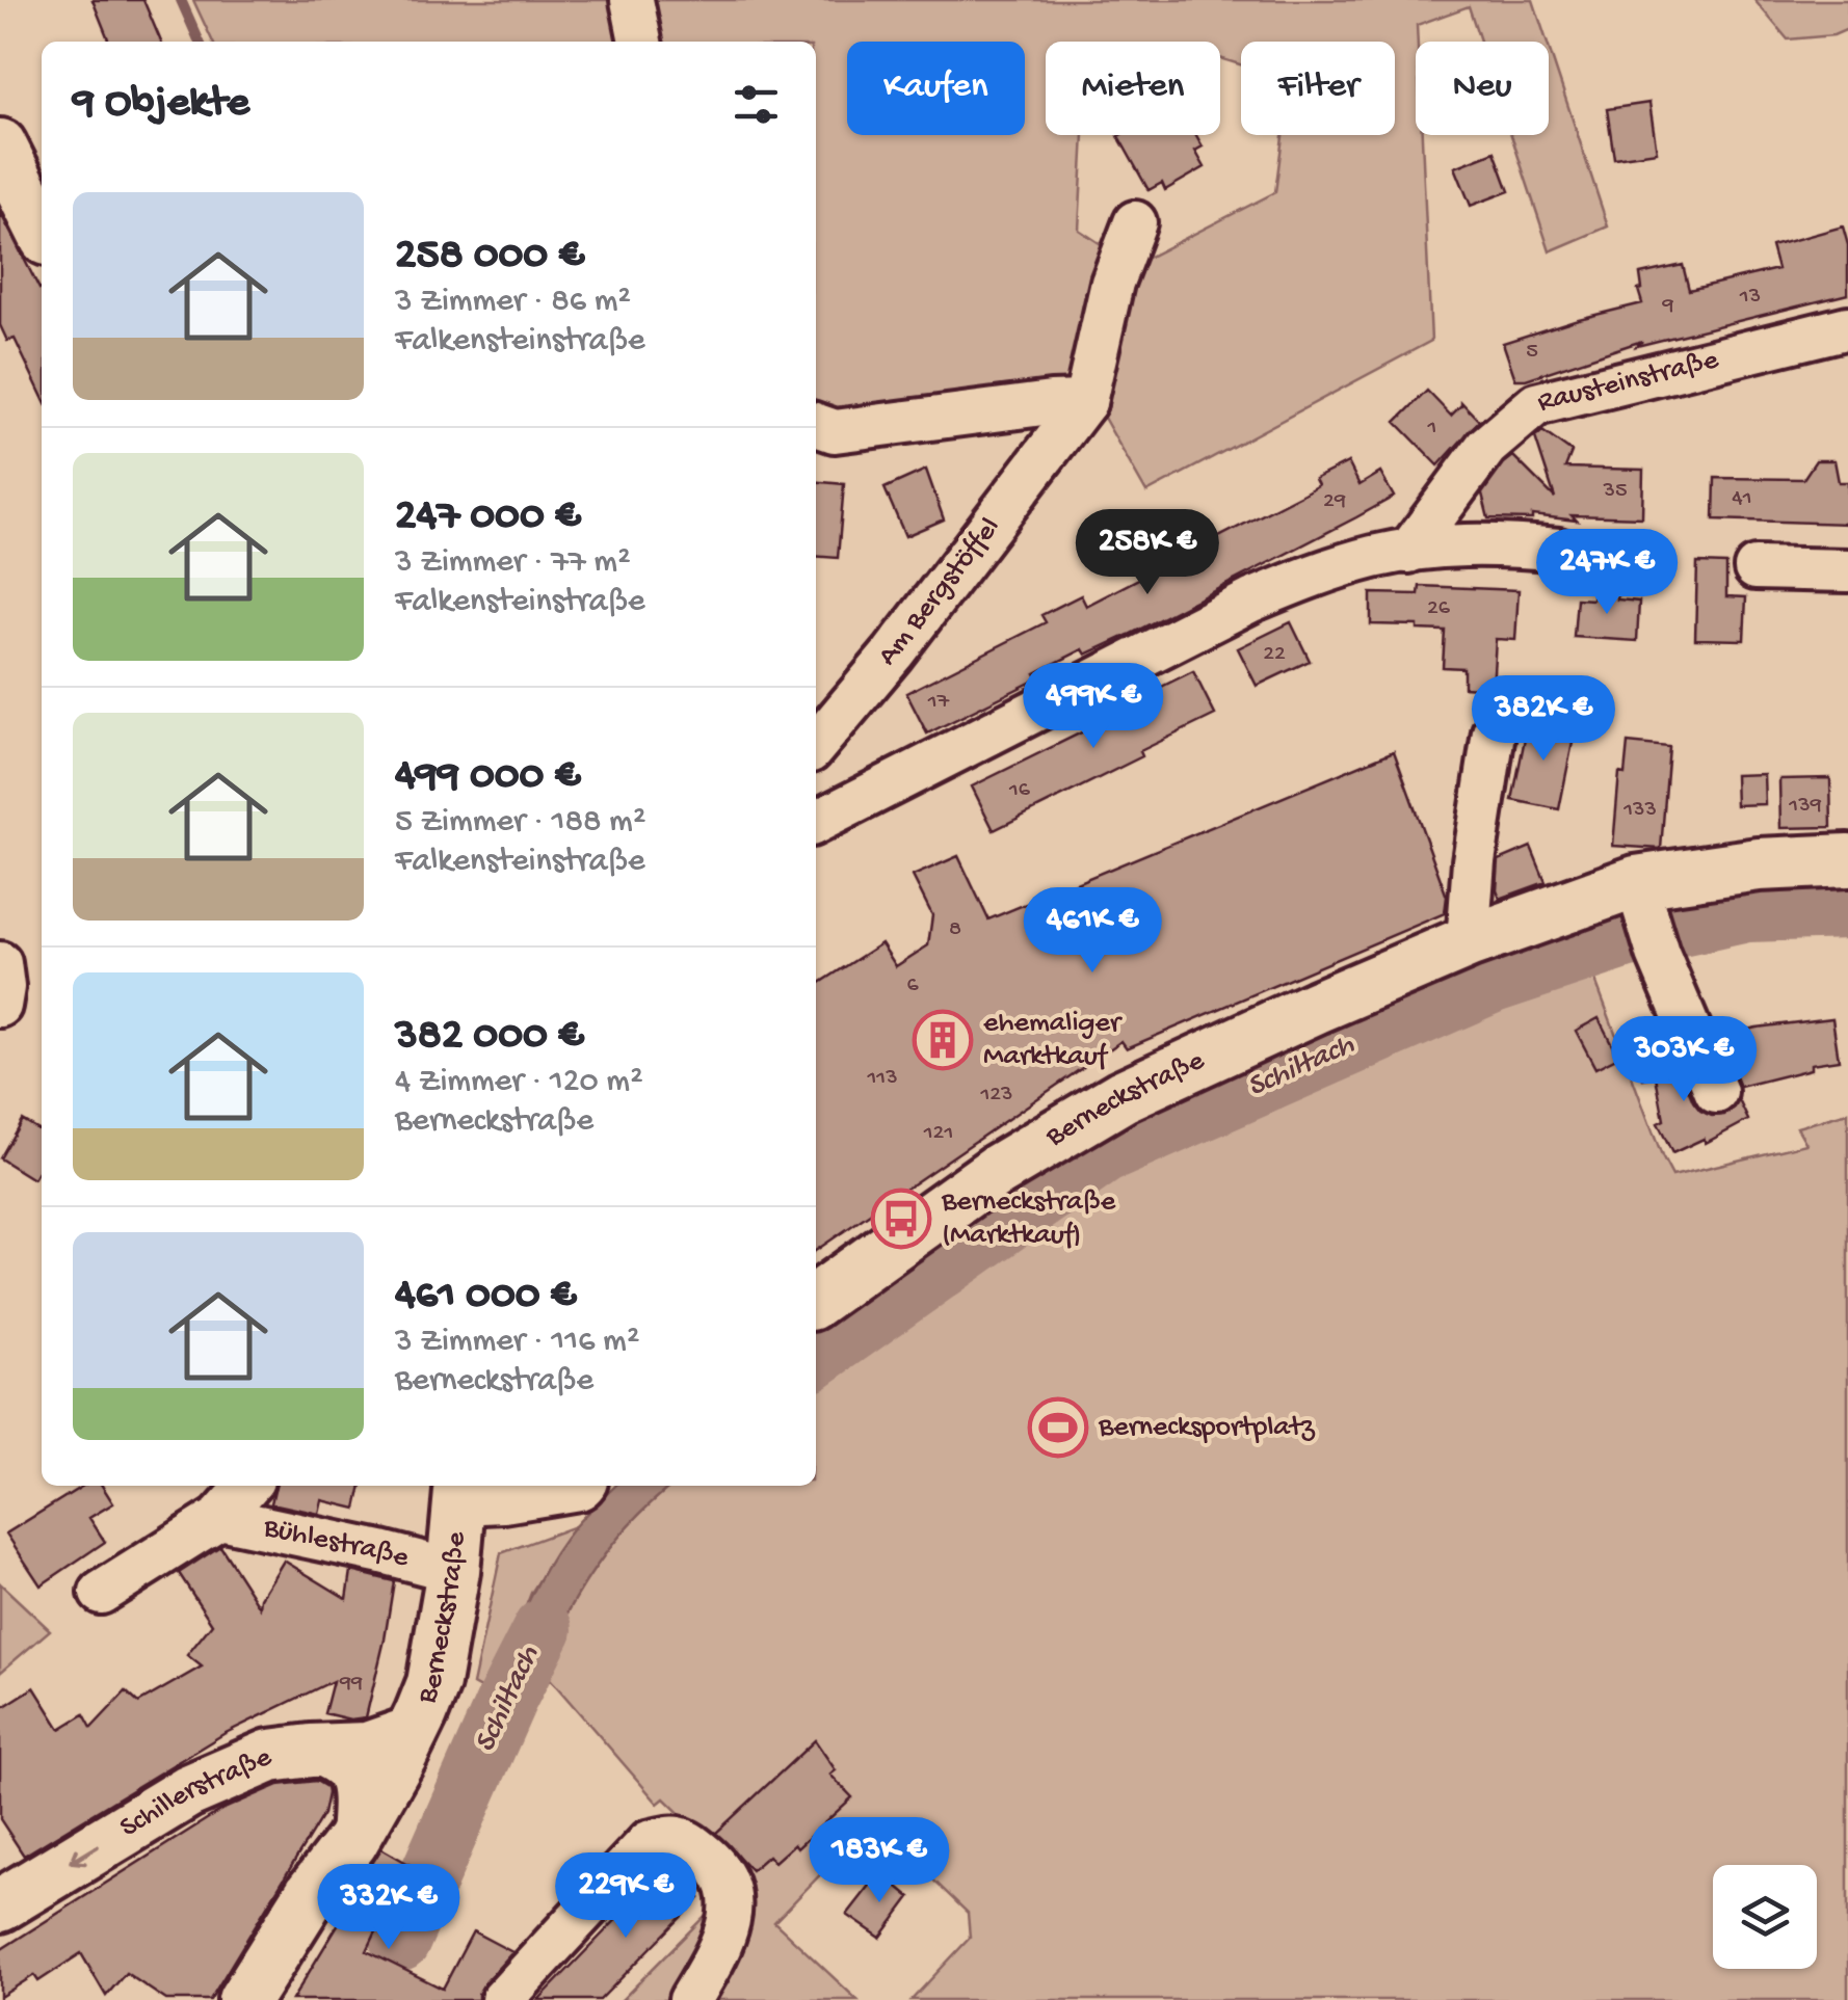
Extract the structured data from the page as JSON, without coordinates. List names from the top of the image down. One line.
{"streets":{"main road":["Berneckstraße","Schillerstraße"],"street":["Rausteinstraße","Am Bergstöffel","Bühlestraße"]},"crossings":[["Berneckstraße","Bühlestraße"],["Berneckstraße","Schillerstraße"]],"one_way":["Schillerstraße"],"water":["Schiltach"],"places":{"building":["ehemaliger Marktkauf"],"bus stop":["Berneckstraße (Marktkauf)"],"sports":["Bernecksportplatz"]},"house_numbers":["13","9","5","1","35","41","29","26","22","17","16","139","133","8","6","113","123","121","99"],"page":{"chip":["Kaufen","Mieten","Filter","Neu"],"heading":"9 Objekte","list":[{"name":"258 000 €","note":"3 Zimmer · 86 m² · Falkensteinstraße"},{"name":"247 000 €","note":"3 Zimmer · 77 m² · Falkensteinstraße"},{"name":"499 000 €","note":"5 Zimmer · 188 m² · Falkensteinstraße"},{"name":"382 000 €","note":"4 Zimmer · 120 m² · Berneckstraße"},{"name":"461 000 €","note":"3 Zimmer · 116 m² · Berneckstraße"}],"price":["258K €","247K €","499K €","382K €","461K €","303K €","183K €","229K €","332K €"]}}
